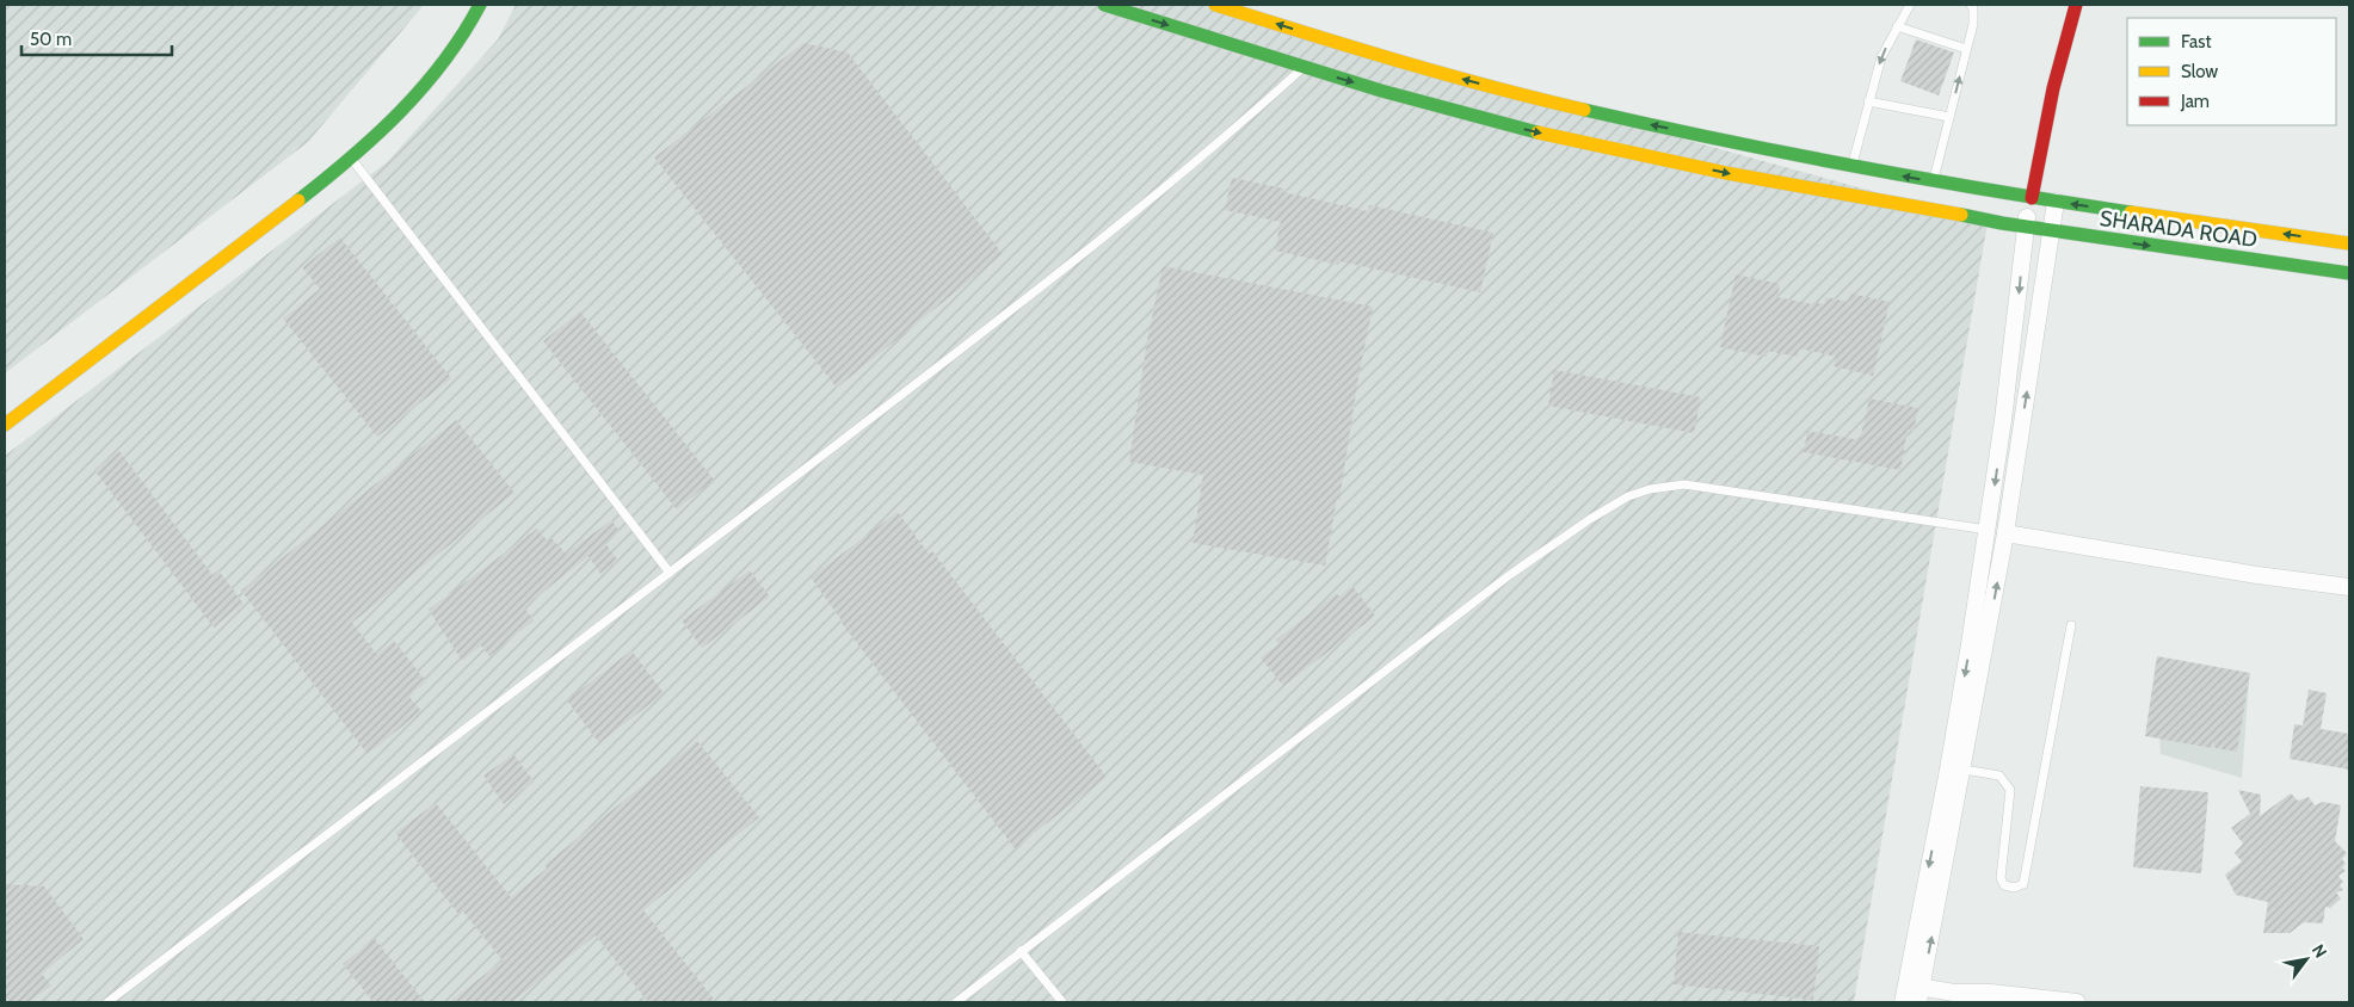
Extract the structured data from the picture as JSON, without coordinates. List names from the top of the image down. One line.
{"streets":{"main road":["SHARADA ROAD"]},"legend":["Fast","Slow","Jam"],"scale_bar":"50 m","north":"top right"}
